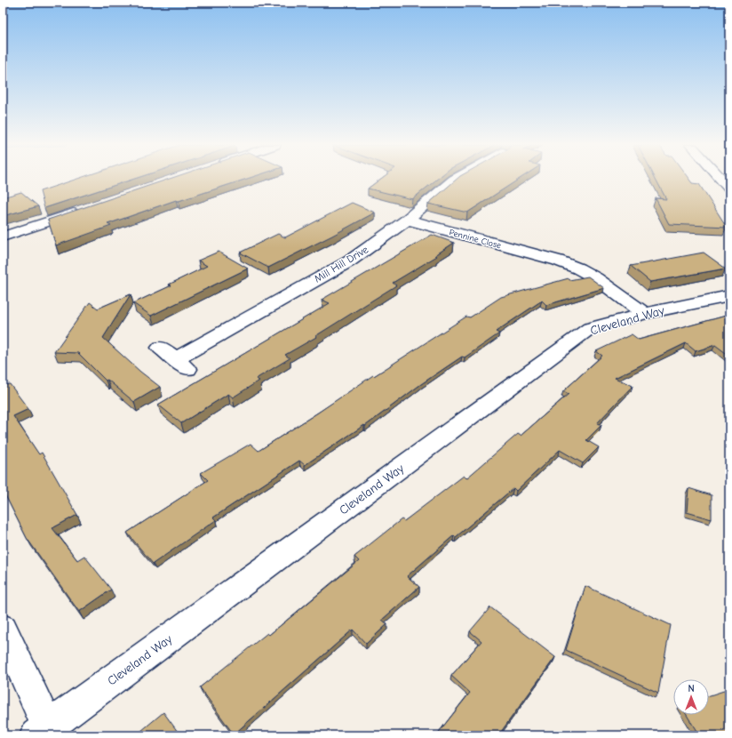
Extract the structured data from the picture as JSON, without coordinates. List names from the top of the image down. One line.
{"streets":{"street":["Pennine Close","Mill Hill Drive","Cleveland Way"]},"crossings":[["Pennine Close","Mill Hill Drive"],["Pennine Close","Cleveland Way"]],"north":"top"}
